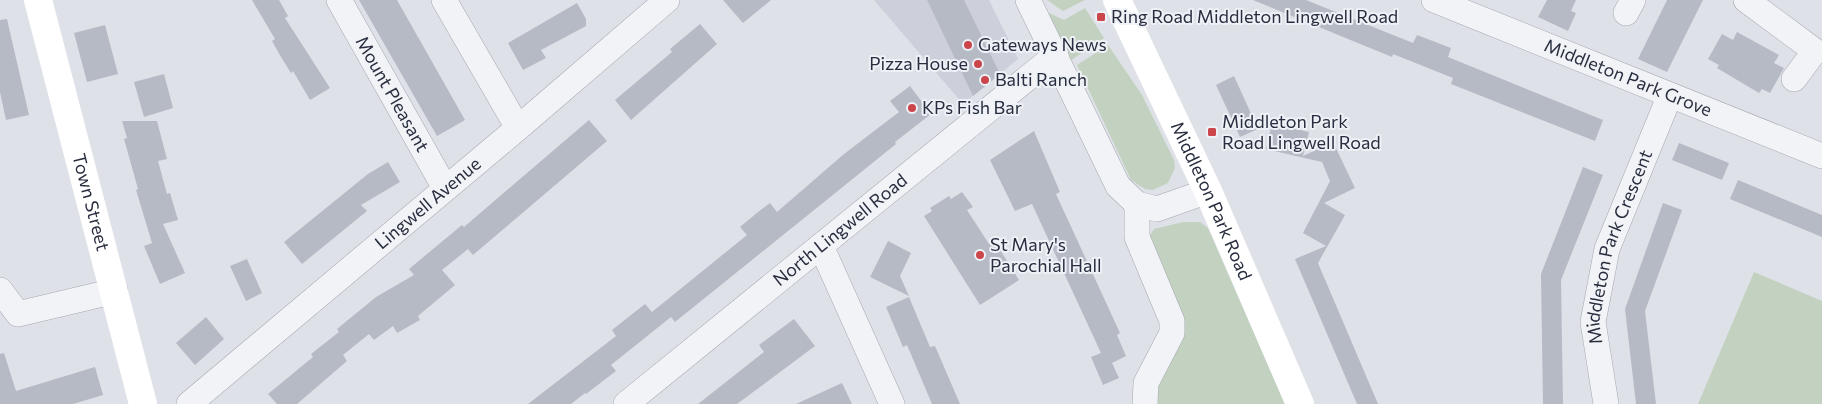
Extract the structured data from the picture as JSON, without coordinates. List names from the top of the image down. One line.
{"streets":{"street":["Middleton Park Grove","Mount Pleasant","Middleton Park Road","Town Street","Lingwell Avenue","North Lingwell Road","Middleton Park Crescent"]},"crossings":[["Middleton Park Grove","Middleton Park Crescent"],["Mount Pleasant","Lingwell Avenue"]],"places":{"transit":["Ring Road Middleton Lingwell Road","Middleton Park Road Lingwell Road"],"other":["Gateways News","Pizza House","Balti Ranch","KPs Fish Bar","St Mary's Parochial Hall"]}}
